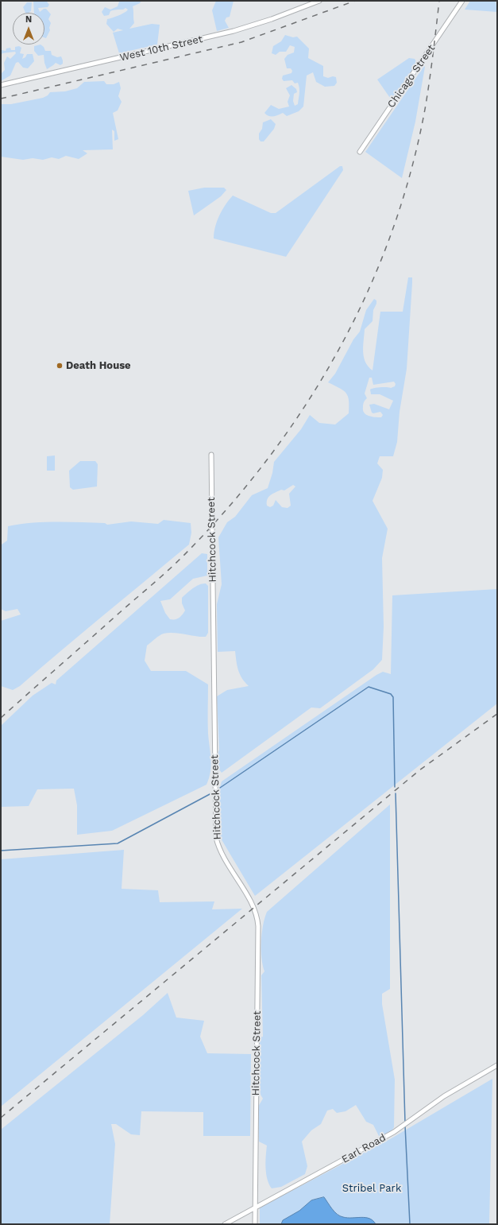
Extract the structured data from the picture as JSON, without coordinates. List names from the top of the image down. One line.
{"streets":{"street":["West 10th Street","Chicago Street","Hitchcock Street","Earl Road"]},"crossings":[["Hitchcock Street","Earl Road"]],"parks":["Stribel Park"],"places":["Death House"],"north":"top"}
